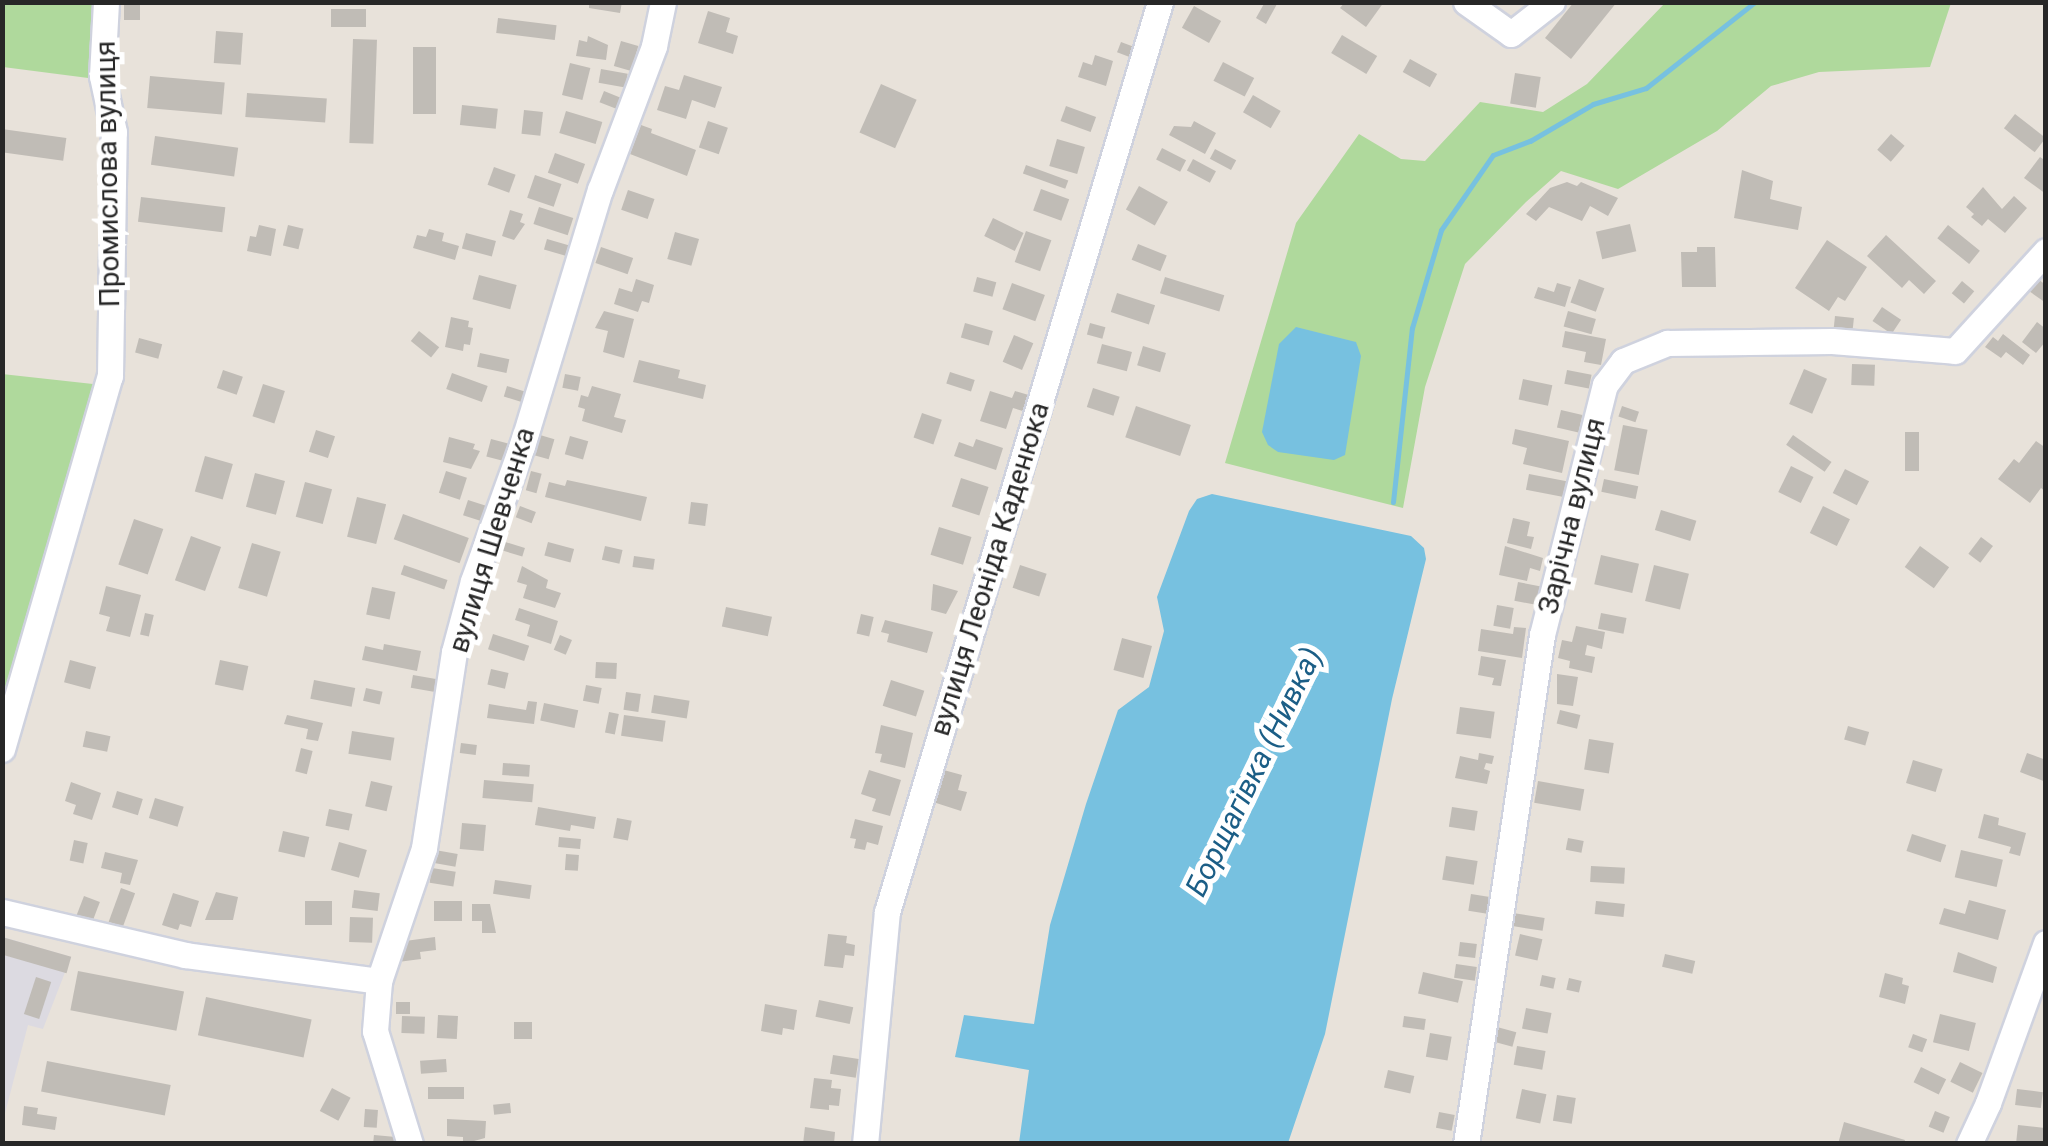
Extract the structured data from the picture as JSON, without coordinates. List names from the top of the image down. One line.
{"streets":{"street":["Промислова вулиця","Зарічна вулиця","вулиця Шевченка","вулиця Леоніда Каденюка"]},"water":["Борщагівка (Нивка)"]}
